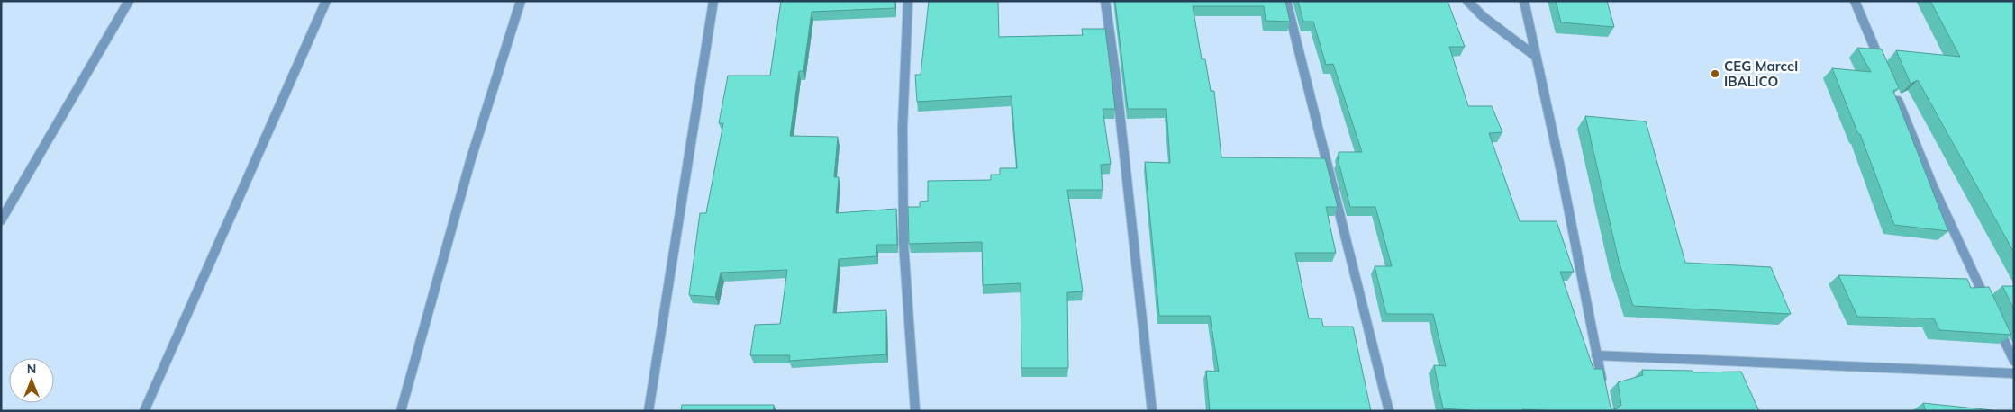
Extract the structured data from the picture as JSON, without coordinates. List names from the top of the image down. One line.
{"places":["CEG Marcel IBALICO"],"north":"top"}
